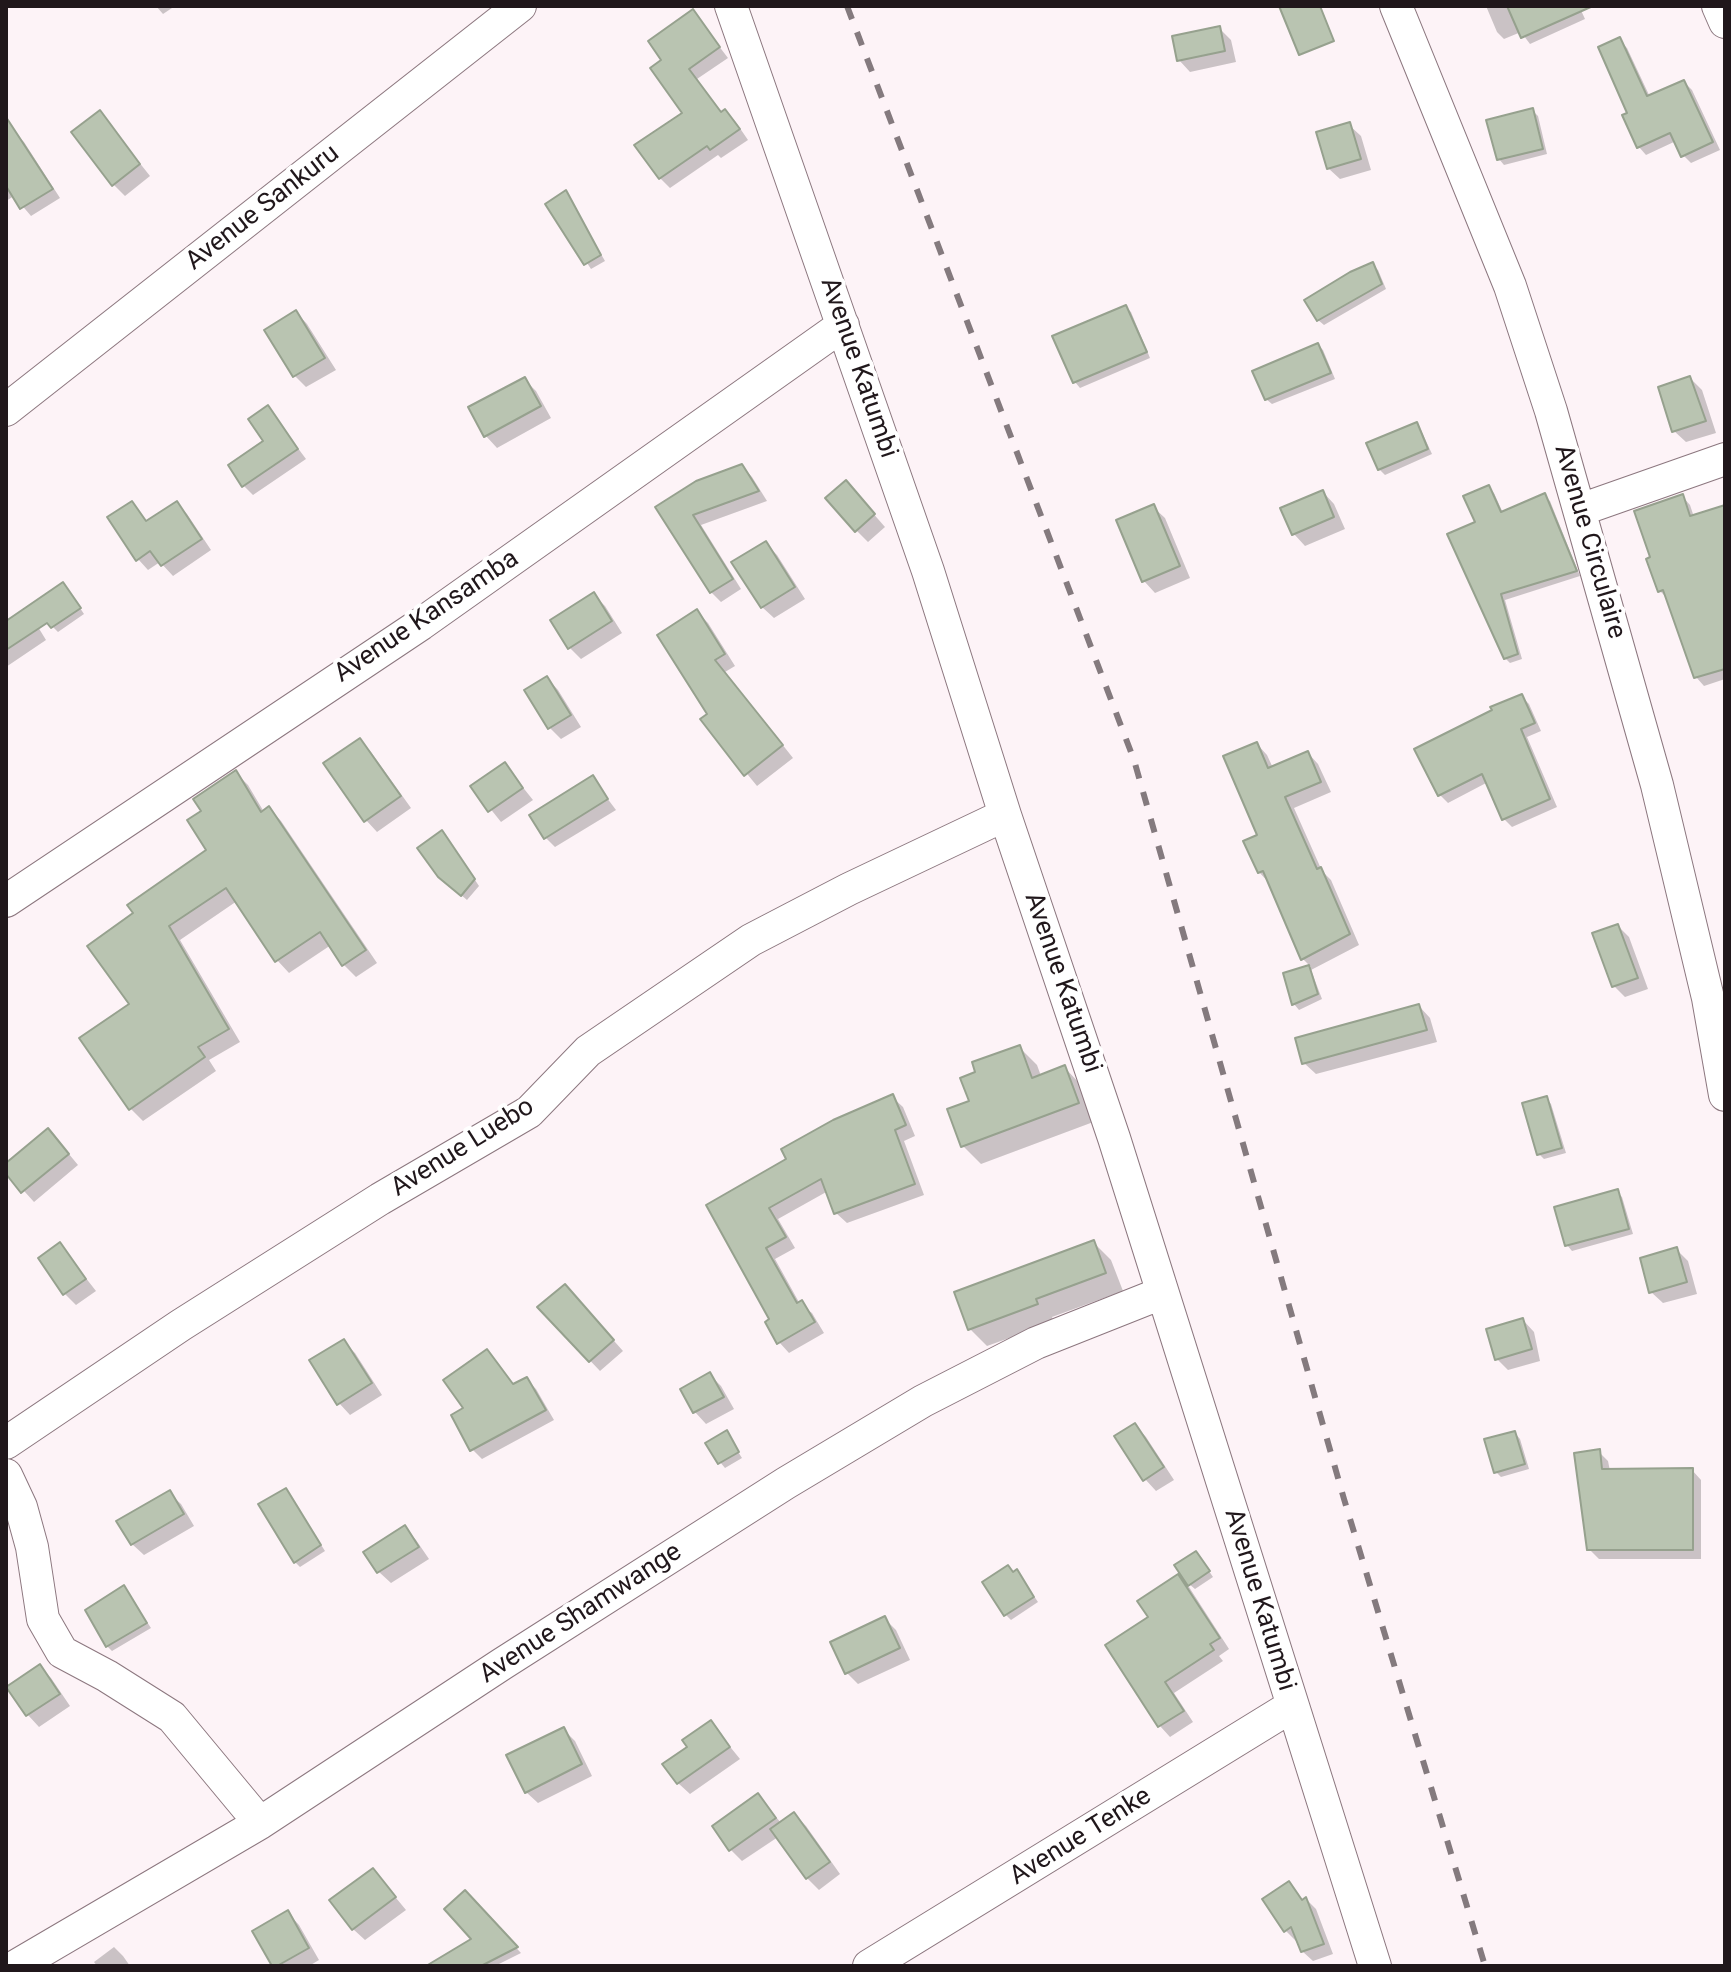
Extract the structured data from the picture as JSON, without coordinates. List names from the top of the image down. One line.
{"streets":{"street":["Avenue Sankuru","Avenue Katumbi","Avenue Circulaire","Avenue Kansamba","Avenue Luebo","Avenue Shamwange","Avenue Tenke"]},"crossings":[["Avenue Katumbi","Avenue Kansamba"],["Avenue Katumbi","Avenue Luebo"],["Avenue Katumbi","Avenue Shamwange"],["Avenue Katumbi","Avenue Tenke"]]}
